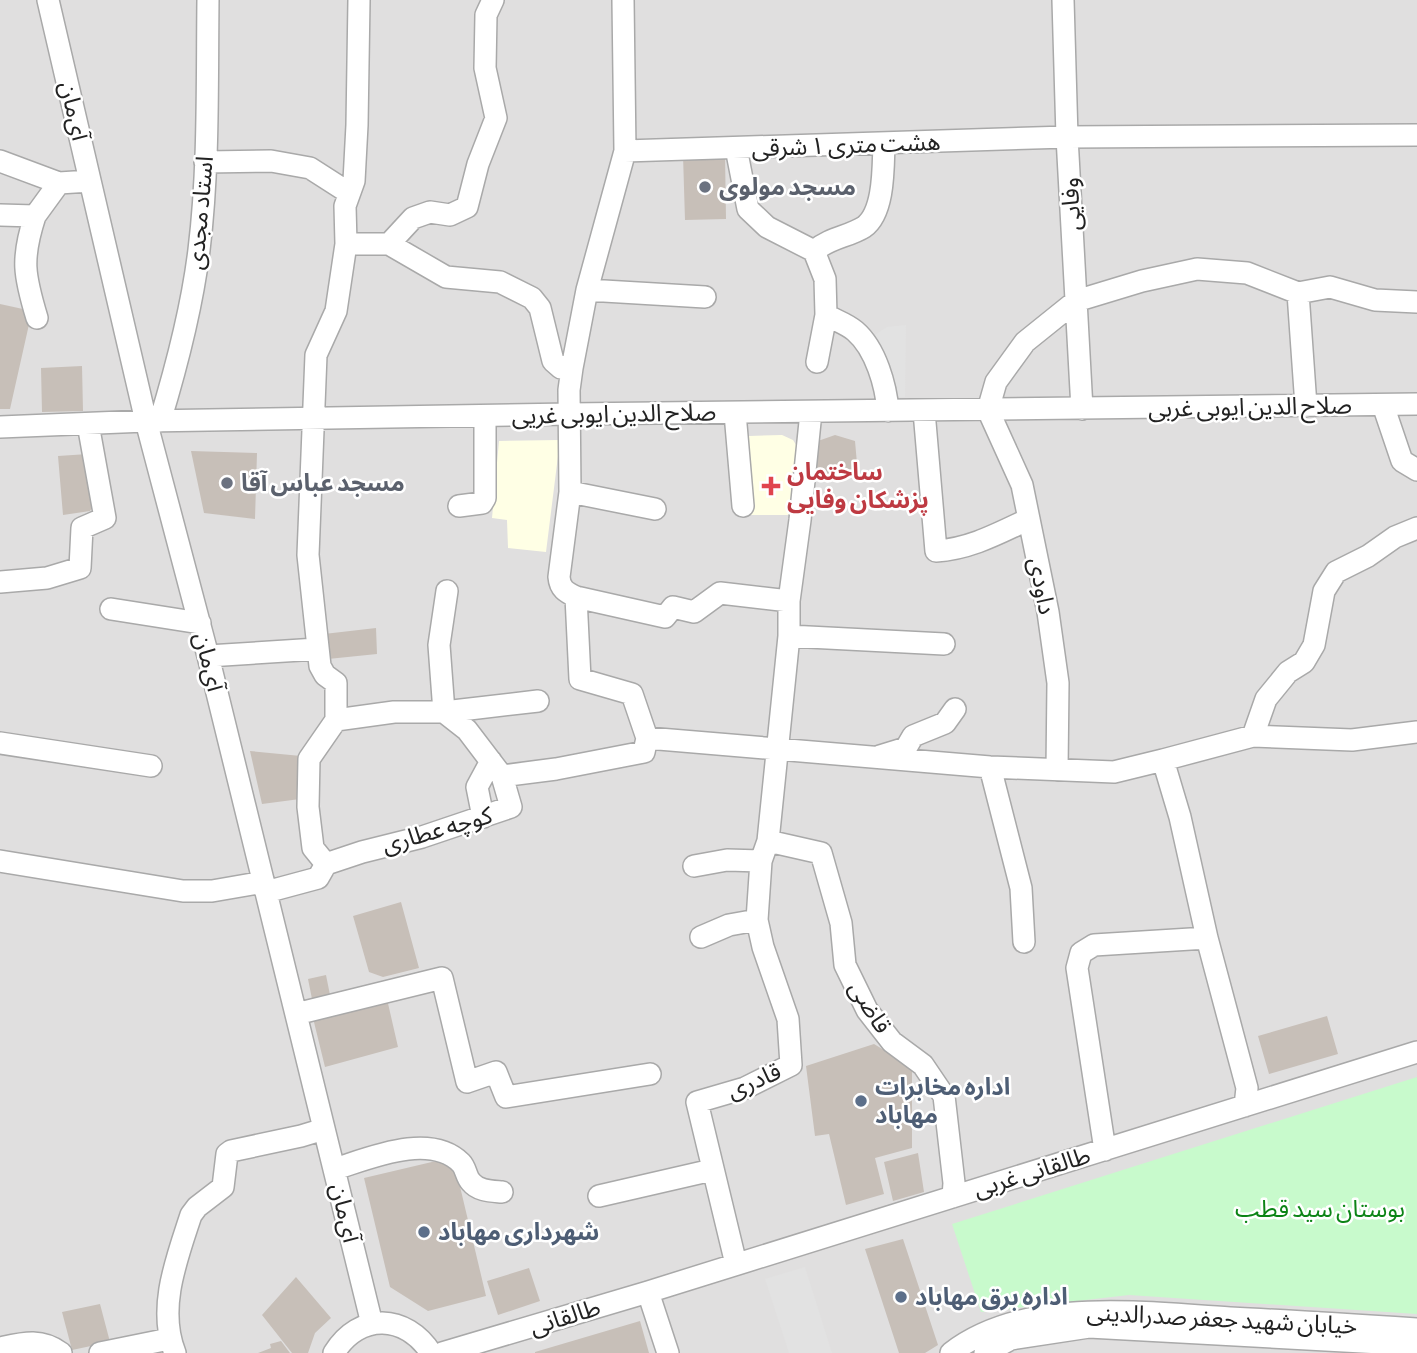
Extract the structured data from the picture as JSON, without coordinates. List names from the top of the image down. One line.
{"streets":{"street":["آی‌مان","هشت متری ۱ شرقی","وفایی","استاد مجدی","صلاح الدین ایوبی غربی","صلاح الدین ایوبی غریی","داودی","کوچه عطاری","قاضی","قادری","طالقانی غربی","طالقانی","خیابان شهید جعفر صدرالدینی"]},"crossings":[["آی‌مان","استاد مجدی"],["آی‌مان","صلاح الدین ایوبی غریی"],["آی‌مان","کوچه عطاری"],["هشت متری ۱ شرقی","وفایی"],["وفایی","صلاح الدین ایوبی غربی"],["وفایی","صلاح الدین ایوبی غریی"],["استاد مجدی","صلاح الدین ایوبی غریی"],["صلاح الدین ایوبی غربی","صلاح الدین ایوبی غریی"],["صلاح الدین ایوبی غریی","داودی"],["صلاح الدین ایوبی غریی","قادری"],["قاضی","قادری"],["قاضی","طالقانی غربی"],["قادری","طالقانی غربی"],["طالقانی غربی","طالقانی"]],"parks":["بوستان سید قطب"],"places":{"other":["مسجد مولوی","مسجد عباس آقا","اداره مخابرات مهاباد","شهرداری مهاباد","اداره برق مهاباد"],"health":["ساختمان پزشکان وفایی"]}}
